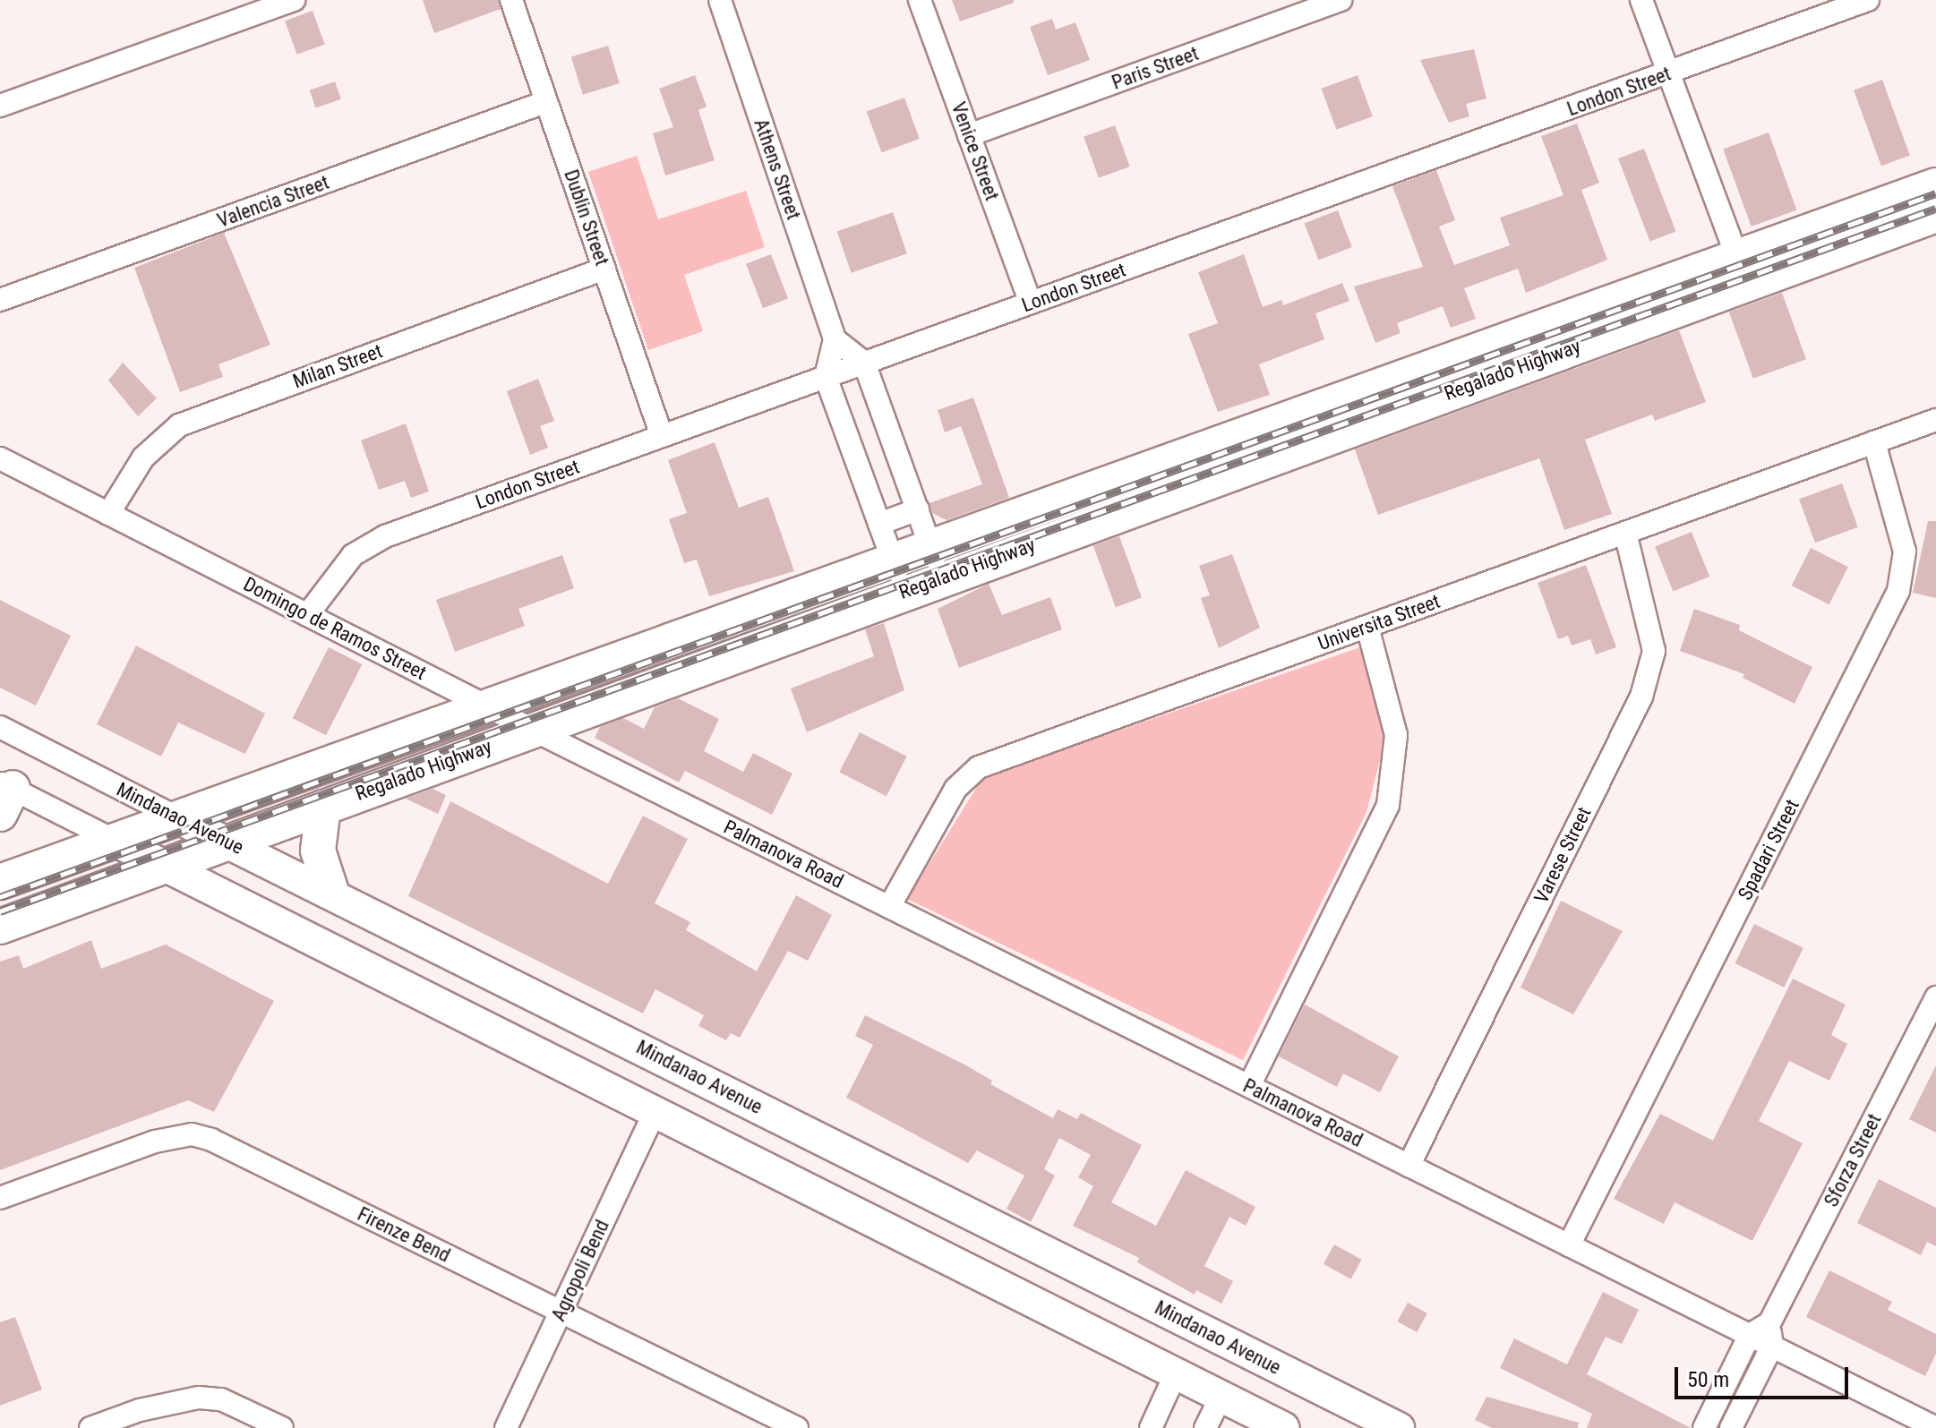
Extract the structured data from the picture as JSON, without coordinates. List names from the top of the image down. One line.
{"streets":{"main road":["Regalado Highway","Mindanao Avenue"],"street":["Paris Street","London Street","Venice Street","Athens Street","Valencia Street","Dublin Street","Milan Street","Universita Street","Domingo de Ramos Street","Spadari Street","Palmanova Road","Varese Street","Sforza Street","Firenze Bend","Agropoli Bend"]},"crossings":[["Paris Street","Venice Street"],["London Street","Venice Street"],["London Street","Dublin Street"],["London Street","Domingo de Ramos Street"],["Valencia Street","Dublin Street"],["Dublin Street","Milan Street"],["Milan Street","Domingo de Ramos Street"],["Regalado Highway","Domingo de Ramos Street"],["Regalado Highway","Mindanao Avenue"],["Universita Street","Spadari Street"],["Universita Street","Palmanova Road"],["Universita Street","Varese Street"],["Domingo de Ramos Street","Palmanova Road"],["Spadari Street","Palmanova Road"],["Palmanova Road","Varese Street"],["Firenze Bend","Agropoli Bend"]],"scale_bar":"50 m"}
